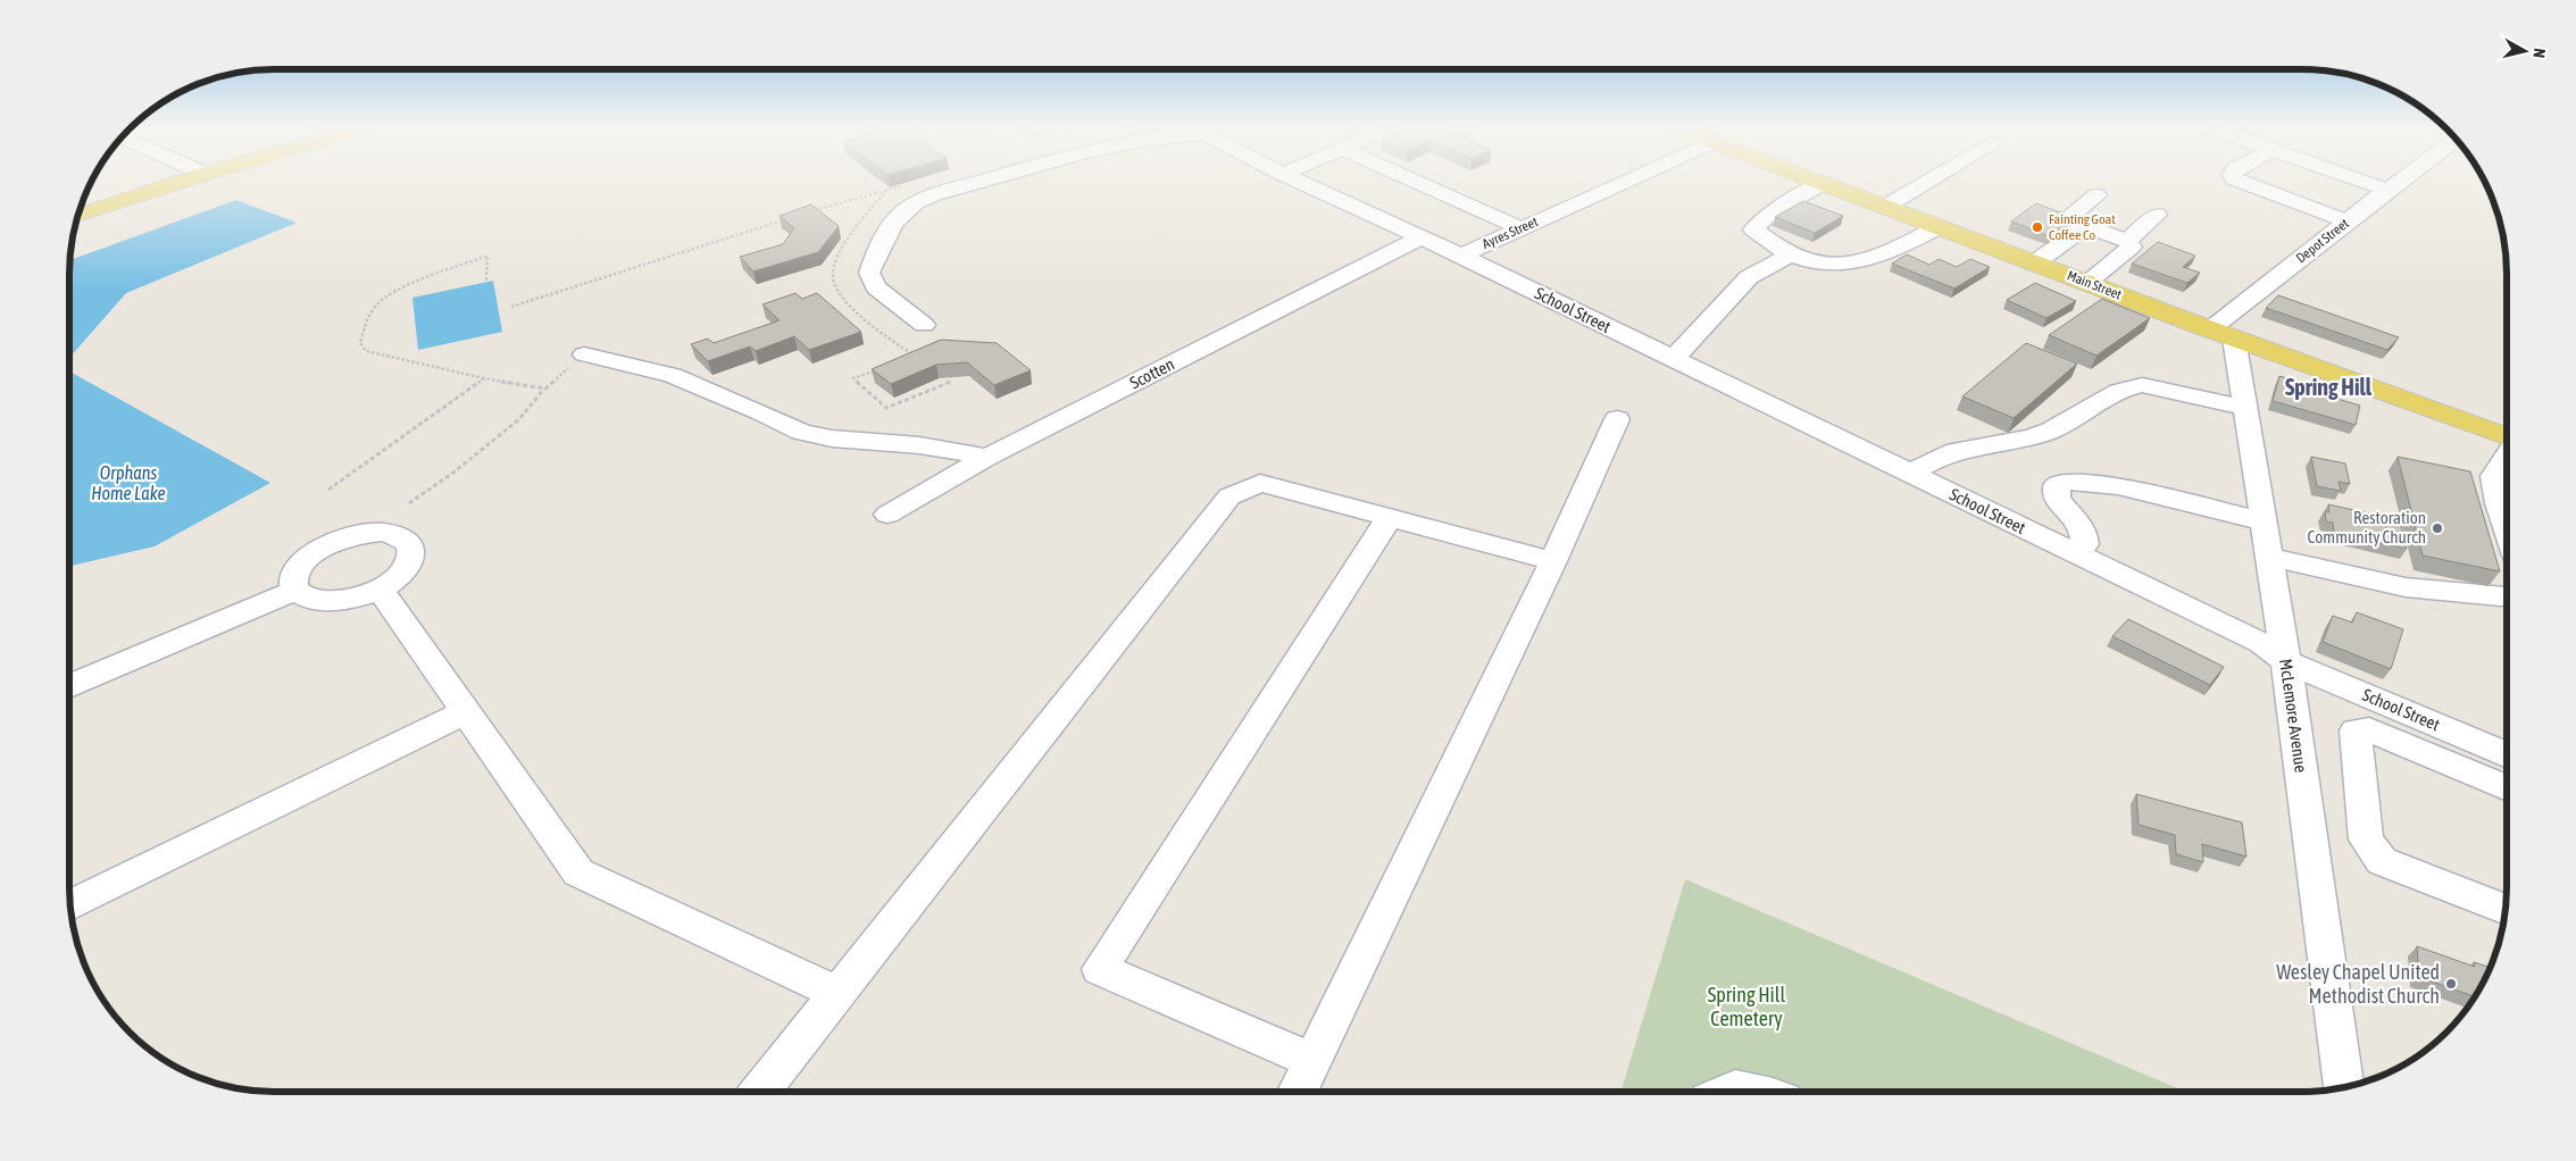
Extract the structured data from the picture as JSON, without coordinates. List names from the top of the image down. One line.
{"streets":{"main road":["Main Street"],"street":["Ayres Street","Depot Street","School Street","Scotten","McLemore Avenue"]},"crossings":[["Ayres Street","School Street"],["Depot Street","Main Street"],["Depot Street","McLemore Avenue"],["Main Street","McLemore Avenue"],["School Street","Scotten"],["School Street","McLemore Avenue"]],"districts":["Spring Hill"],"water":["Orphans Home Lake"],"parks":["Spring Hill Cemetery"],"places":["Fainting Goat Coffee Co","Restoration Community Church","Wesley Chapel United Methodist Church"],"north":"right"}
